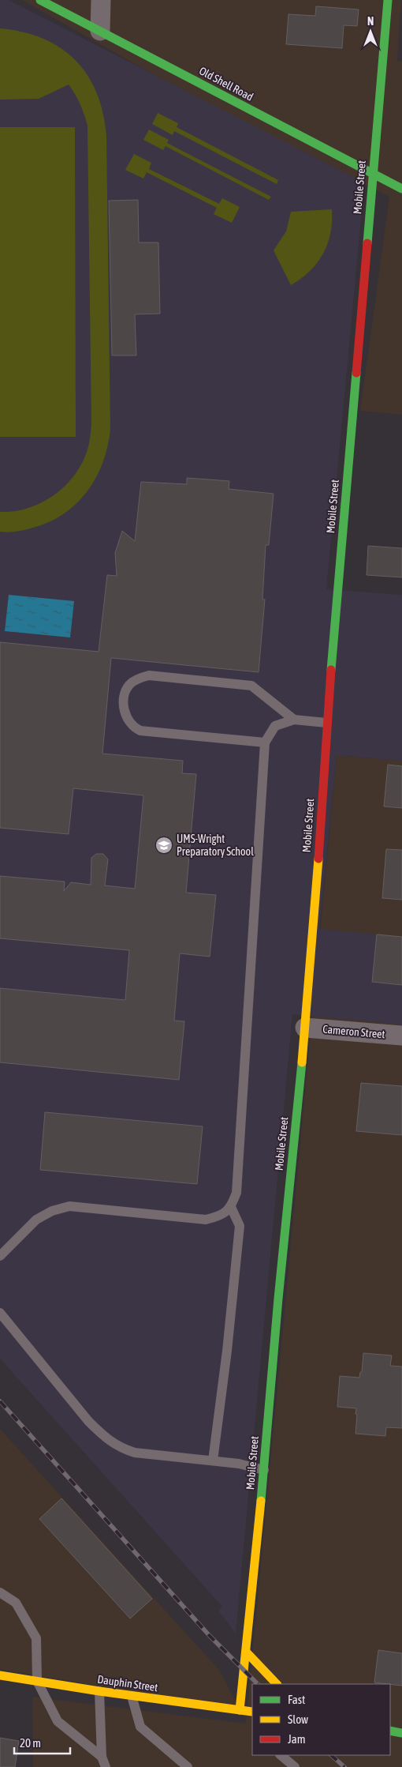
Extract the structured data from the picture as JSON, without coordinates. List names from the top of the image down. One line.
{"streets":{"street":["Old Shell Road","Mobile Street","Cameron Street","Dauphin Street"]},"crossings":[["Old Shell Road","Mobile Street"],["Mobile Street","Cameron Street"],["Mobile Street","Dauphin Street"]],"places":{"school or university":["UMS-Wright Preparatory School"]},"legend":["Fast","Slow","Jam"],"scale_bar":"20 m","north":"top"}
